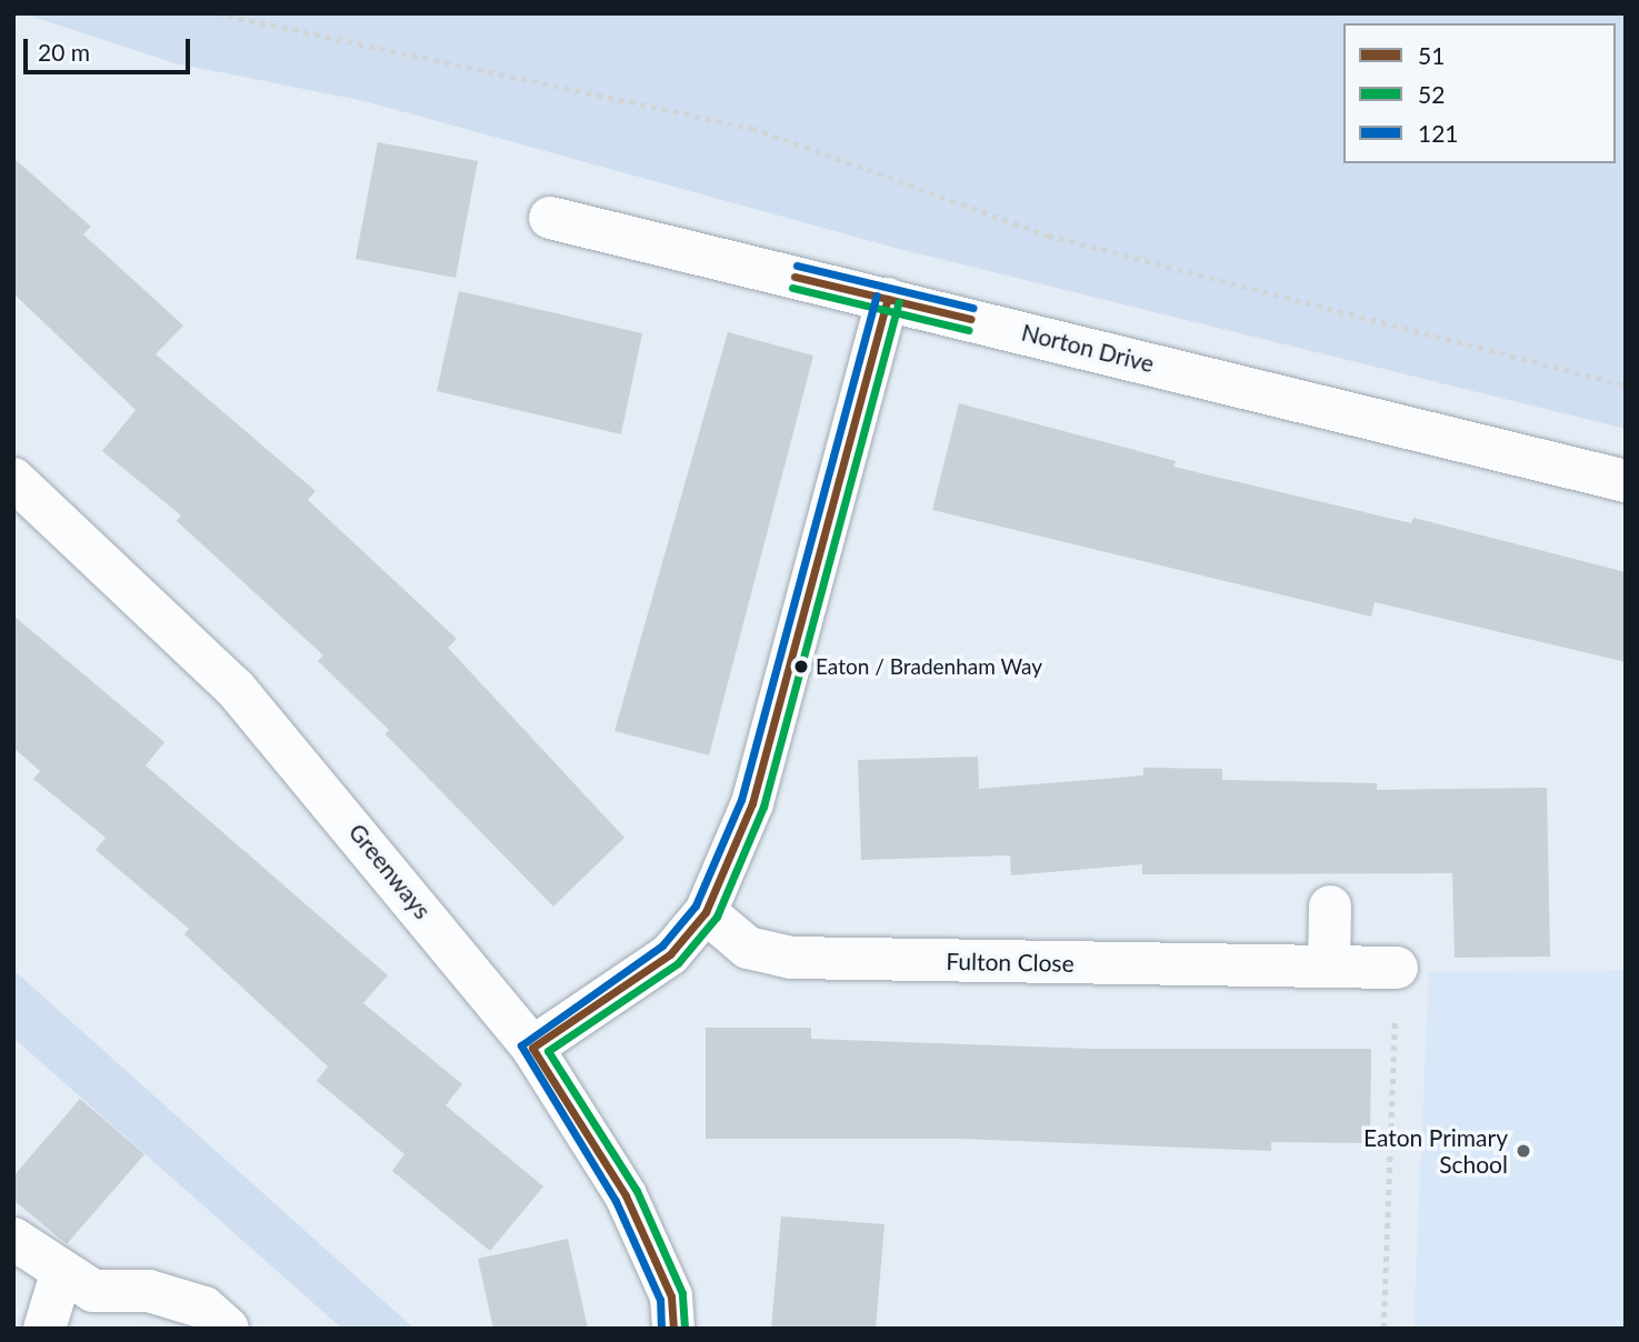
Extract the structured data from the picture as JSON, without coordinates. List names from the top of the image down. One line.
{"streets":{"street":["Norton Drive","Greenways","Fulton Close"]},"places":["Eaton / Bradenham Way","Eaton Primary School"],"lines":["transit line 121","transit line 51","transit line 52"],"legend":["51","52","121"],"scale_bar":"20 m"}
